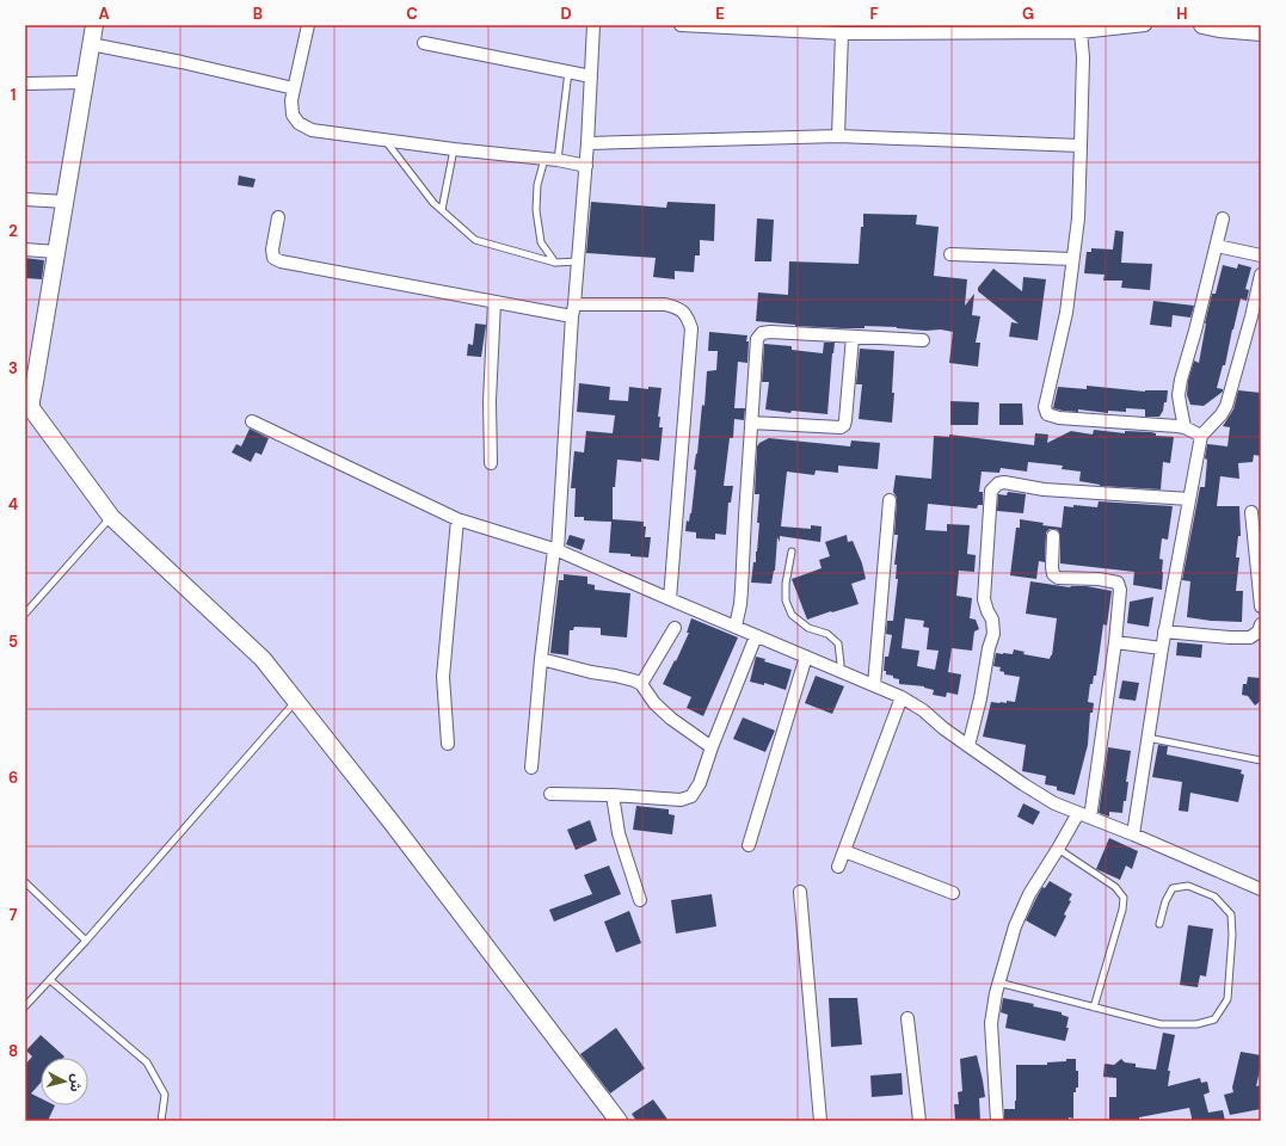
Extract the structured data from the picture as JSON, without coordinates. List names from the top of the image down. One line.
{"north":"right","grid":{"columns":["A","B","C","D","E","F","G","H"],"rows":["1","2","3","4","5","6","7","8"]}}
